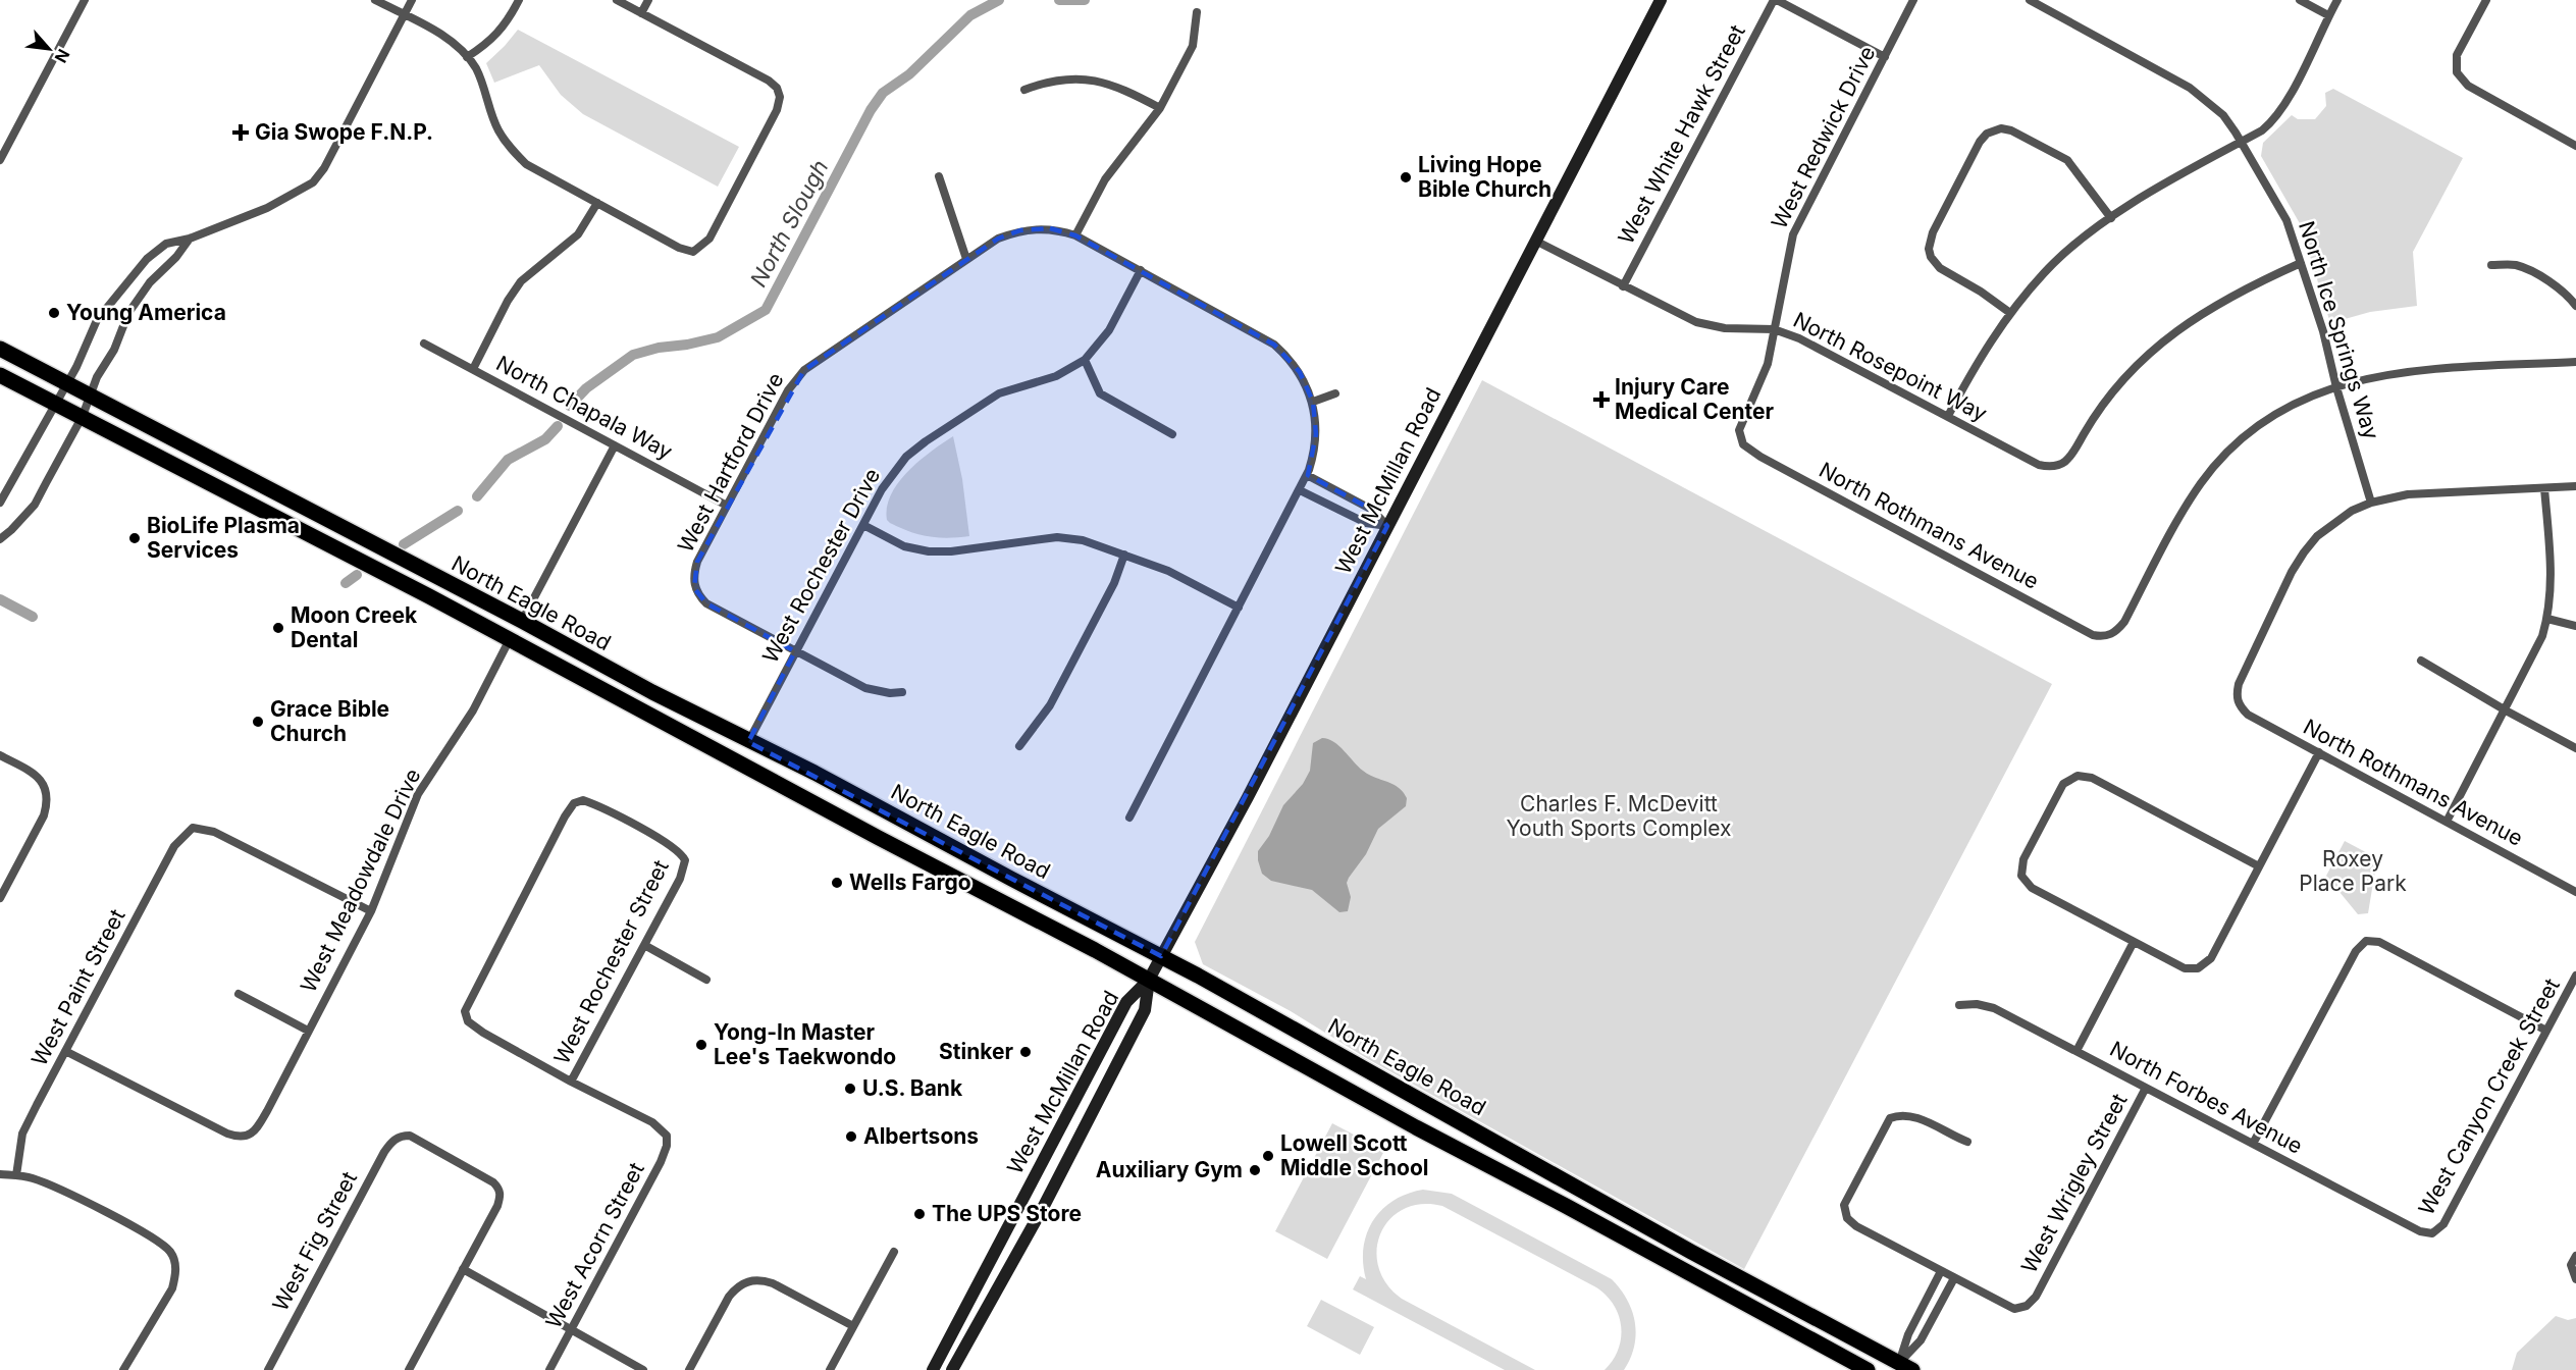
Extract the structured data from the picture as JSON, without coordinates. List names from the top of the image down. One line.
{"streets":{"highway":["North Eagle Road"],"main road":["West McMillan Road"],"street":["West White Hawk Street","West Redwick Drive","North Ice Springs Way","North Rosepoint Way","North Chapala Way","West Hartford Drive","North Rothmans Avenue","West Rochester Drive","West Meadowdale Drive","West Rochester Street","West Paint Street","West Canyon Creek Street","North Forbes Avenue","West Wrigley Street","West Fig Street","West Acorn Street"]},"crossings":[["West White Hawk Street","North Rosepoint Way"],["West Redwick Drive","North Rosepoint Way"],["West Redwick Drive","North Rothmans Avenue"],["North Ice Springs Way","North Rosepoint Way"],["North Ice Springs Way","North Rothmans Avenue"],["North Rosepoint Way","West McMillan Road"],["North Chapala Way","West Hartford Drive"],["West Hartford Drive","West Rochester Drive"],["West McMillan Road","North Eagle Road"],["West Rochester Drive","North Eagle Road"],["North Eagle Road","West Meadowdale Drive"],["West Meadowdale Drive","West Paint Street"],["West Rochester Street","West Acorn Street"],["West Canyon Creek Street","North Forbes Avenue"],["North Forbes Avenue","West Wrigley Street"]],"water":["North Slough"],"parks":["Charles F. McDevitt Youth Sports Complex","Roxey Place Park"],"places":{"health":["Gia Swope F.N.P.","Injury Care Medical Center"],"other":["Living Hope Bible Church","Young America","BioLife Plasma Services","Moon Creek Dental","Grace Bible Church","Wells Fargo","Yong-In Master Lee's Taekwondo","Stinker","U.S. Bank","Albertsons","Lowell Scott Middle School","Auxiliary Gym","The UPS Store"]},"north":"bottom right"}
